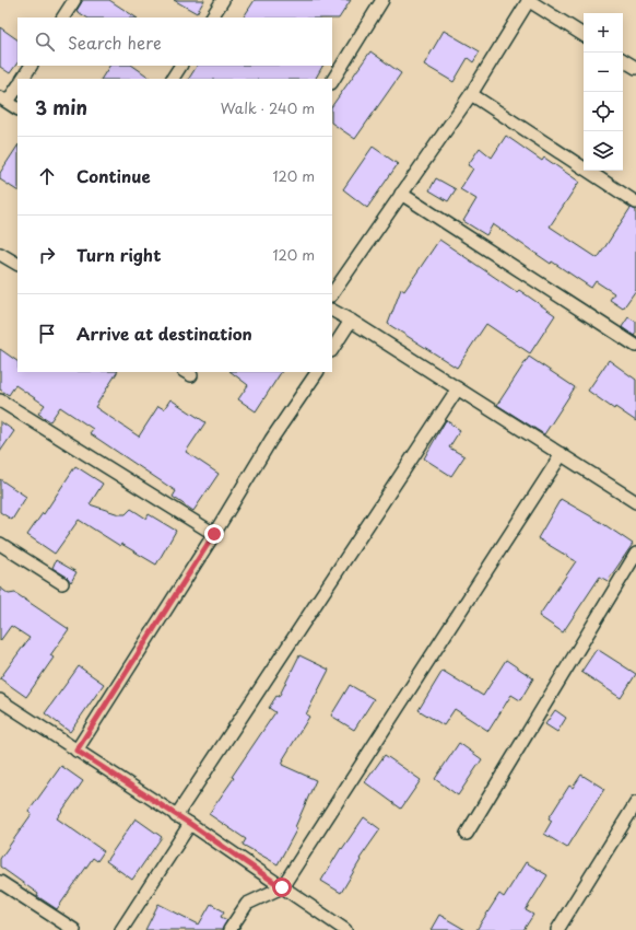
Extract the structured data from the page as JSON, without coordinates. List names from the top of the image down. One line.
{"page":{"map_buttons":["+","−"],"search":"Search here","heading":["3 min","Walk · 240 m"],"list":[["Continue","120 m"],["Turn right","120 m"],"Arrive at destination"]}}
